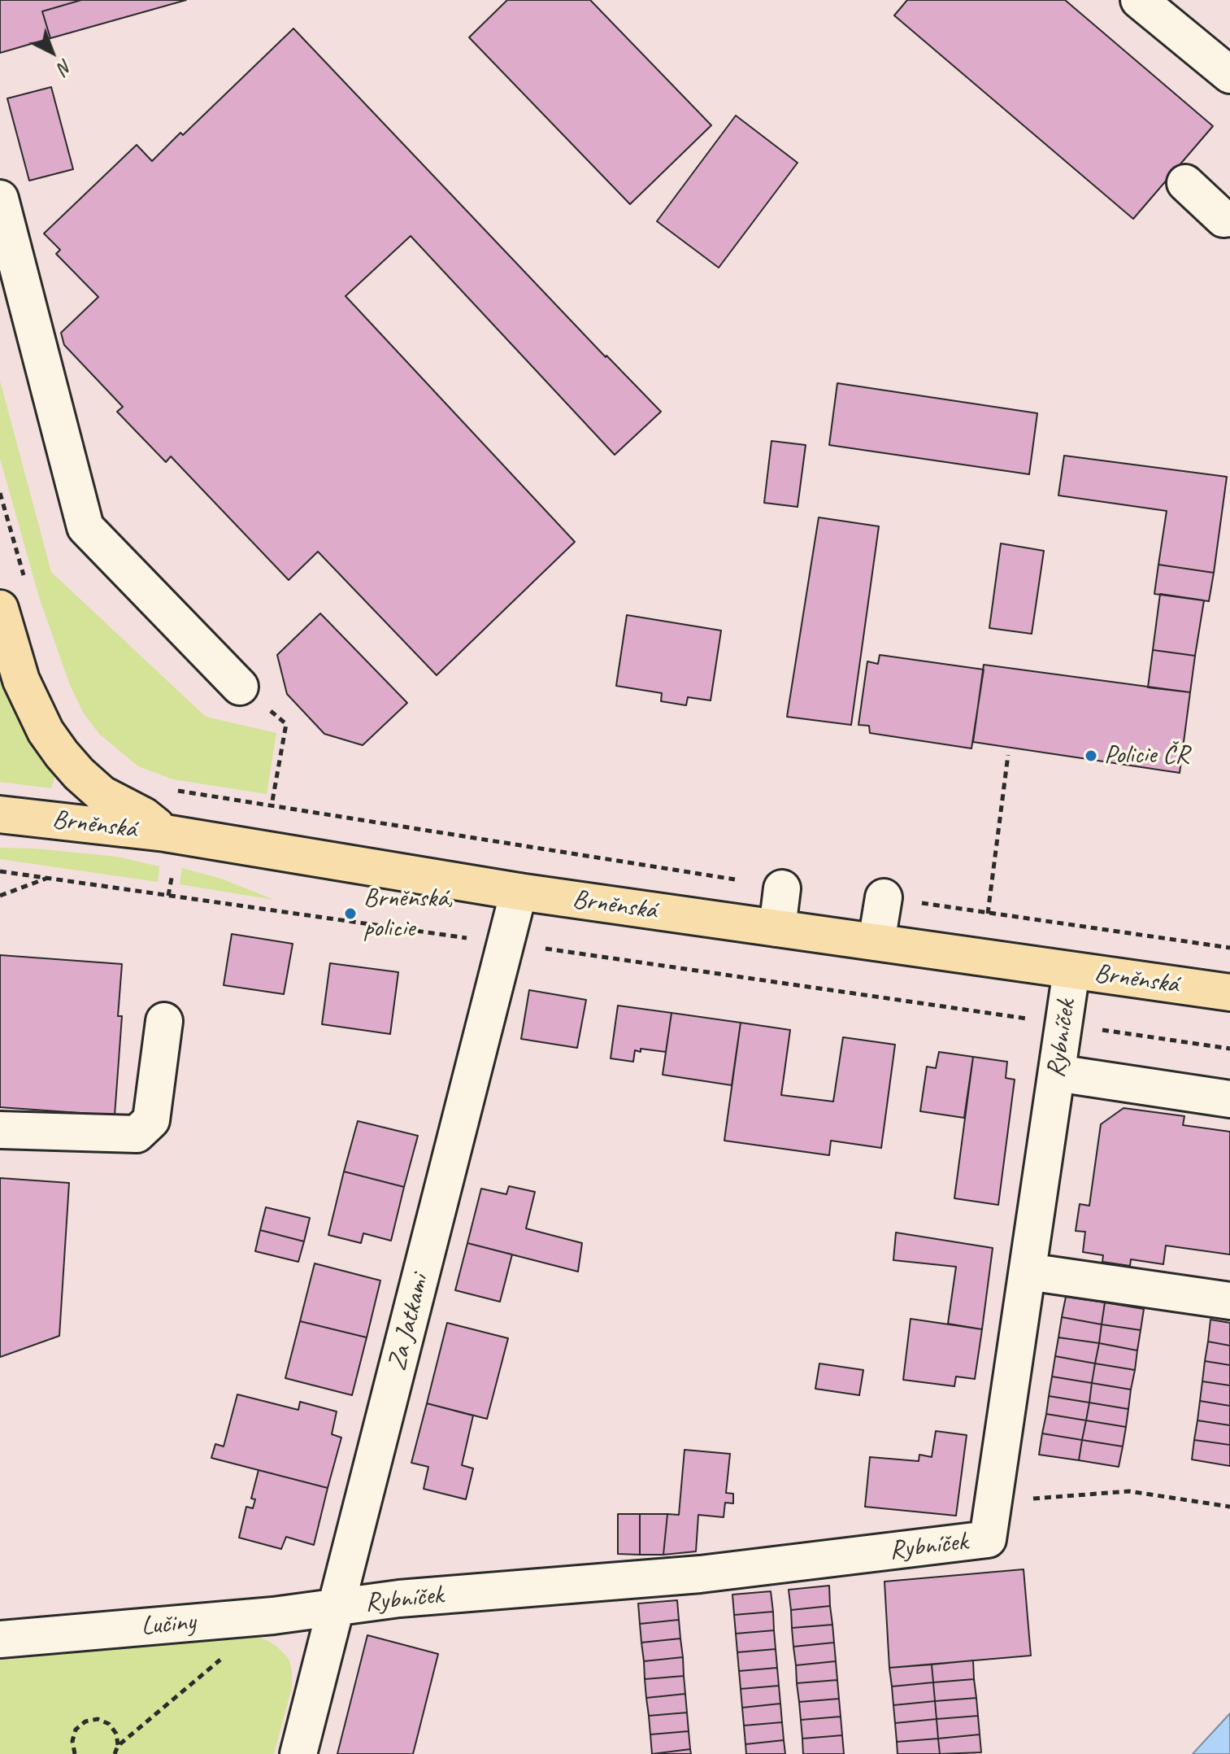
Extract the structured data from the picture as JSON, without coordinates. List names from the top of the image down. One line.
{"streets":{"main road":["Brněnská"],"street":["Rybníček","Za Jatkami","Lučiny"]},"crossings":[["Brněnská","Rybníček"],["Brněnská","Za Jatkami"],["Rybníček","Za Jatkami"],["Rybníček","Lučiny"],["Za Jatkami","Lučiny"]],"places":["Policie ČR","Brněnská, policie"],"north":"bottom right"}
